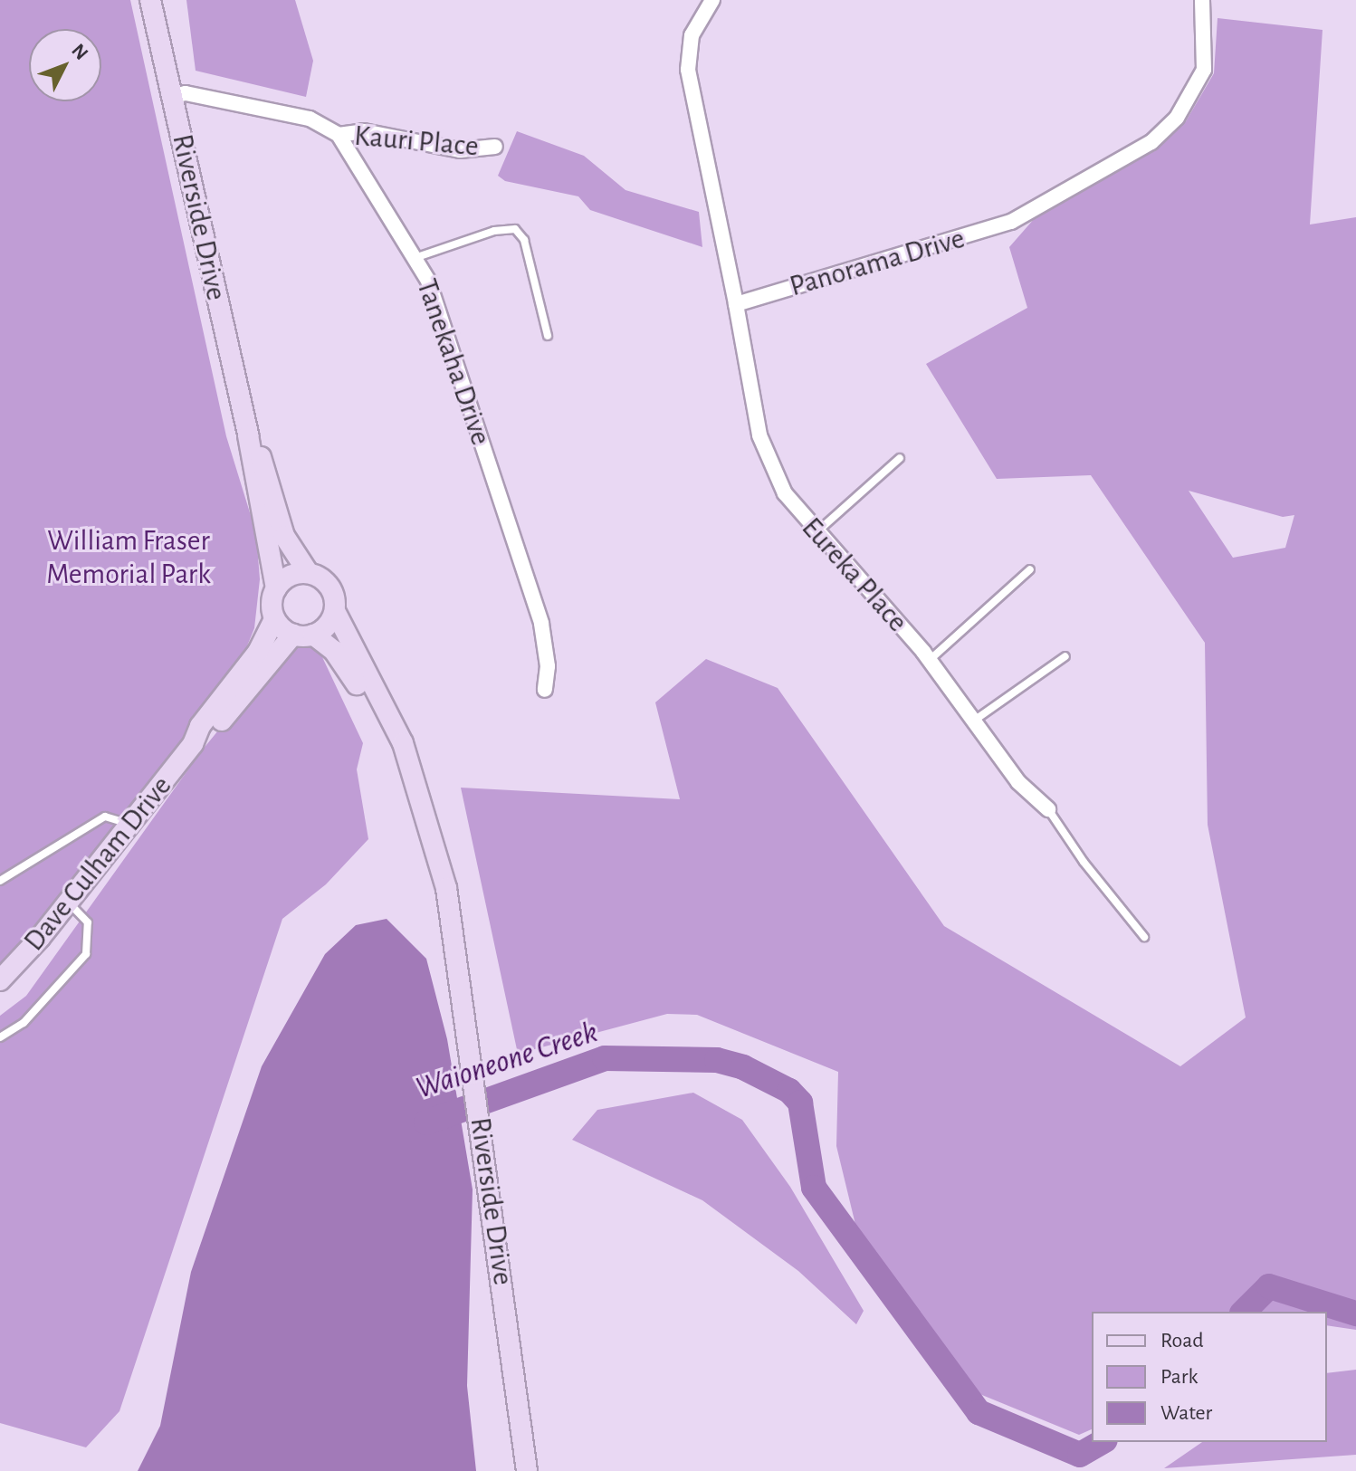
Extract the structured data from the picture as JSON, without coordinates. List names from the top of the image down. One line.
{"streets":{"main road":["Riverside Drive","Dave Culham Drive"],"street":["Kauri Place","Panorama Drive","Tanekaha Drive","Eureka Place"]},"crossings":[["Kauri Place","Tanekaha Drive"],["Riverside Drive","Dave Culham Drive"],["Panorama Drive","Eureka Place"]],"water":["Waioneone Creek"],"parks":["William Fraser Memorial Park"],"legend":["Road","Park","Water"],"north":"top right"}
